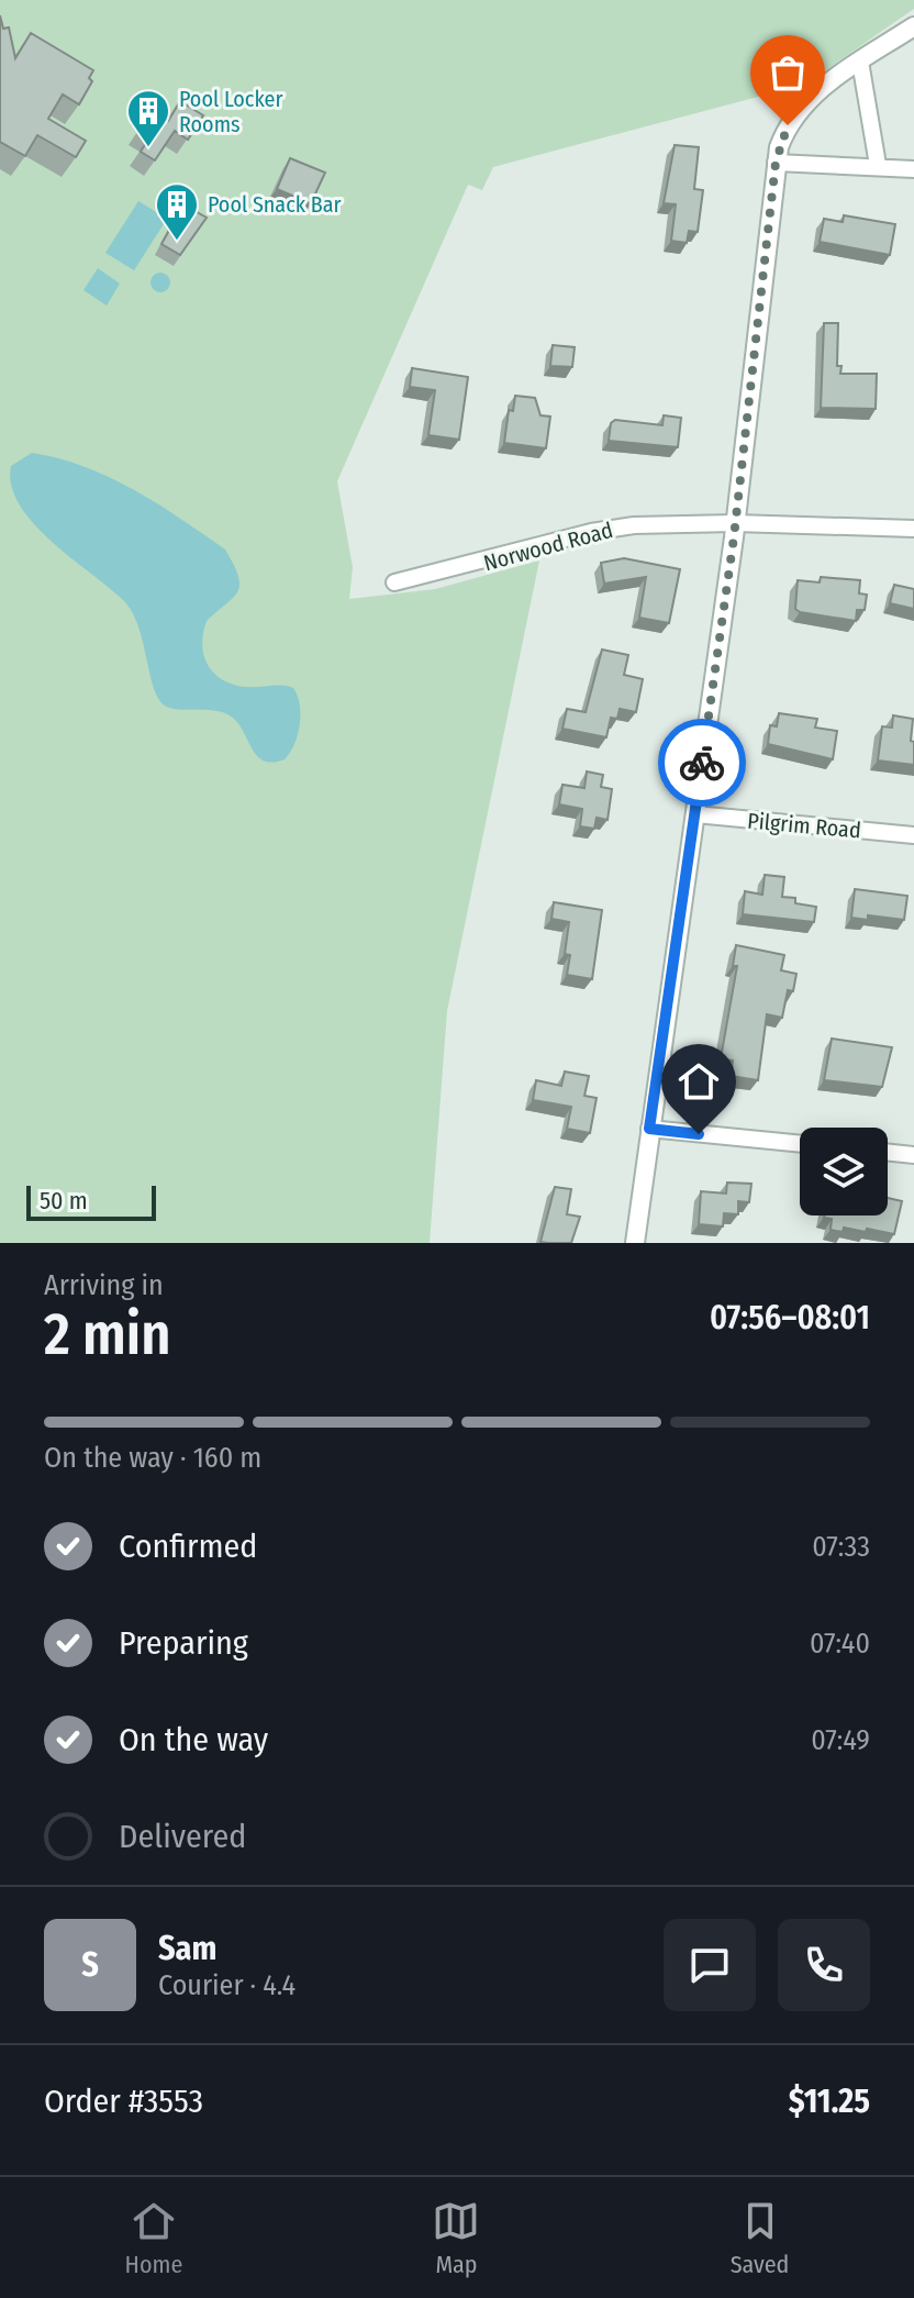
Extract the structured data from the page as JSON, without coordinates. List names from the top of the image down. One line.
{"streets":{"street":["Norwood Road","Pilgrim Road"]},"places":{"building":["Pool Locker Rooms","Pool Snack Bar"]},"scale_bar":"50 m","page":{"scale":"50 m","heading":["2 min","Arriving in","07:56–08:01"],"panel":["Sam","Courier · 4.4","Order #3553","$11.25"],"bar":"On the way · 160 m","list":[["Confirmed","07:33"],["Preparing","07:40"],["On the way","07:49"],"Delivered"],"round":"S","tabs":["Home","Map","Saved"]}}
